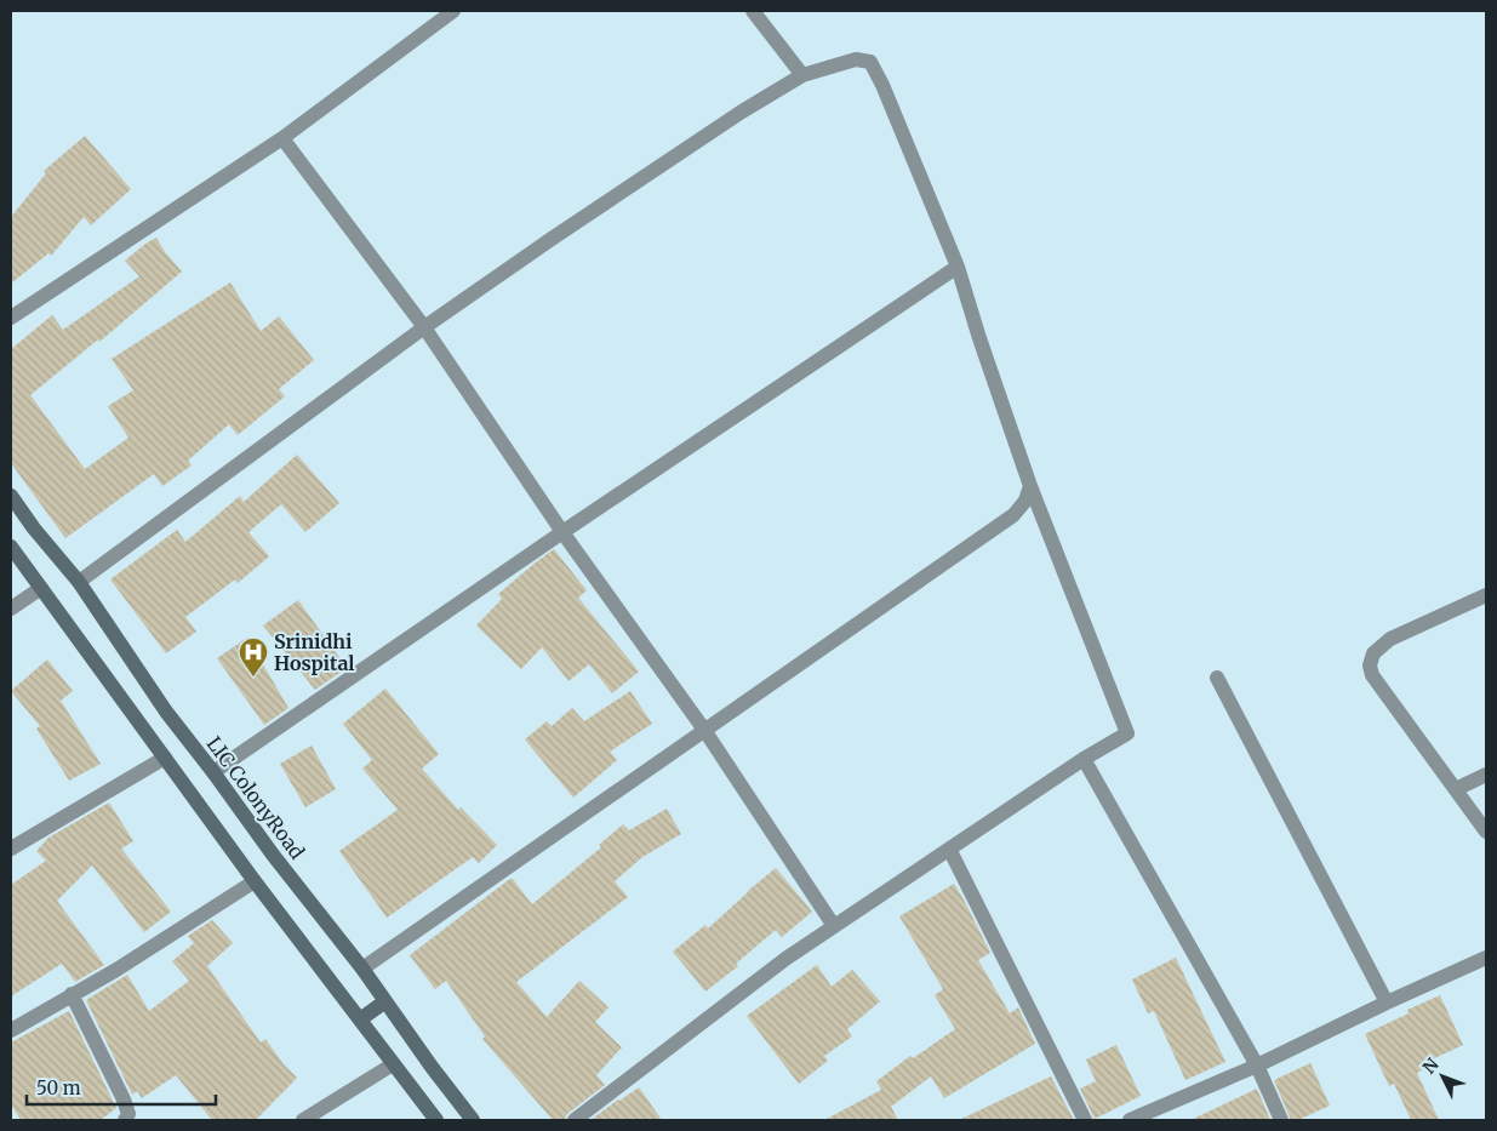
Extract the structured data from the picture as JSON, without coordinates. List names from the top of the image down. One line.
{"streets":{"main road":["LIC ColonyRoad"]},"places":{"hospital":["Srinidhi Hospital"]},"scale_bar":"50 m","north":"top left"}
